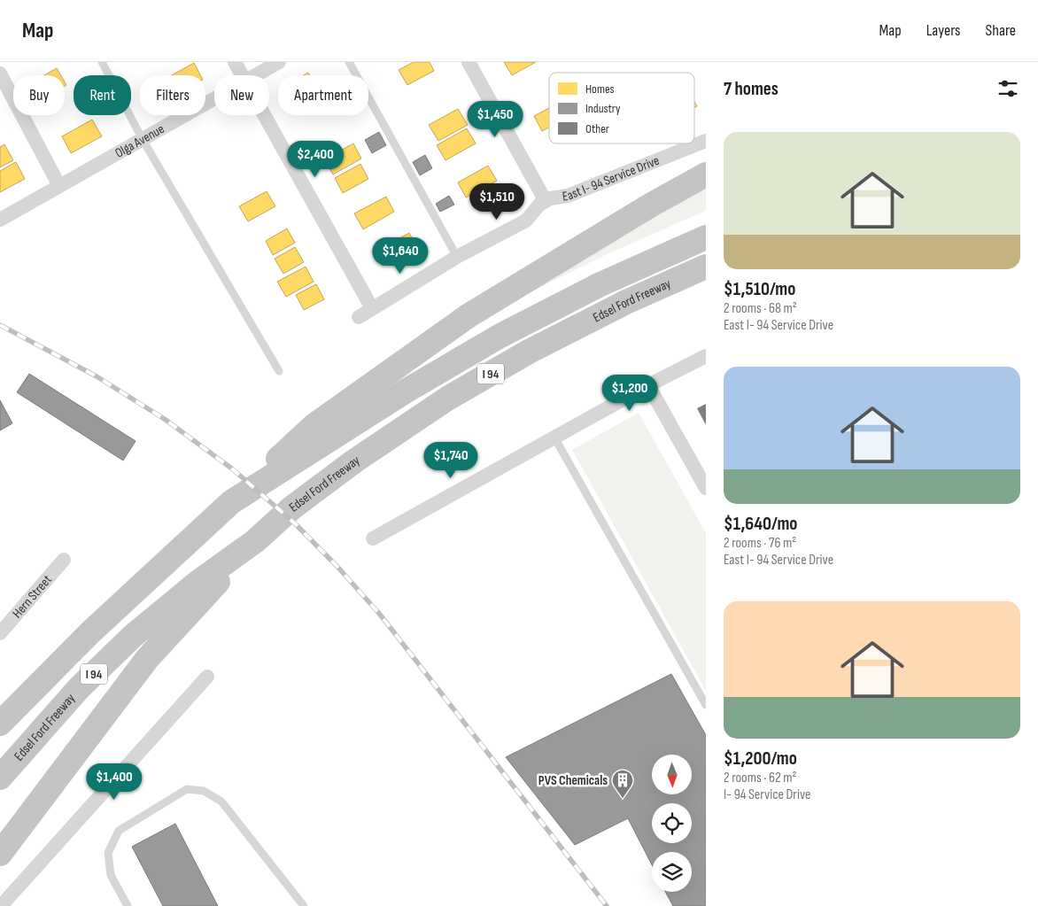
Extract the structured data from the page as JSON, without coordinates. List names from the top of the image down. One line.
{"streets":{"highway":["Edsel Ford Freeway","I 94"],"street":["Olga Avenue","East I- 94 Service Drive","Hern Street"]},"places":{"building":["PVS Chemicals"]},"legend":["Homes","Industry","Other"],"north":"bottom","page":{"header":"Map","nav":["Map","Layers","Share"],"heading":"7 homes","chip":["Buy","Rent","Filters","New","Apartment"],"price":["$1,450","$2,400","$1,510","$1,640","$1,200","$1,740","$1,400"],"list":[{"name":"$1,510/mo","note":"2 rooms · 68 m² · East I- 94 Service Drive"},{"name":"$1,640/mo","note":"2 rooms · 76 m² · East I- 94 Service Drive"},{"name":"$1,200/mo","note":"2 rooms · 62 m² · I- 94 Service Drive"}]}}
